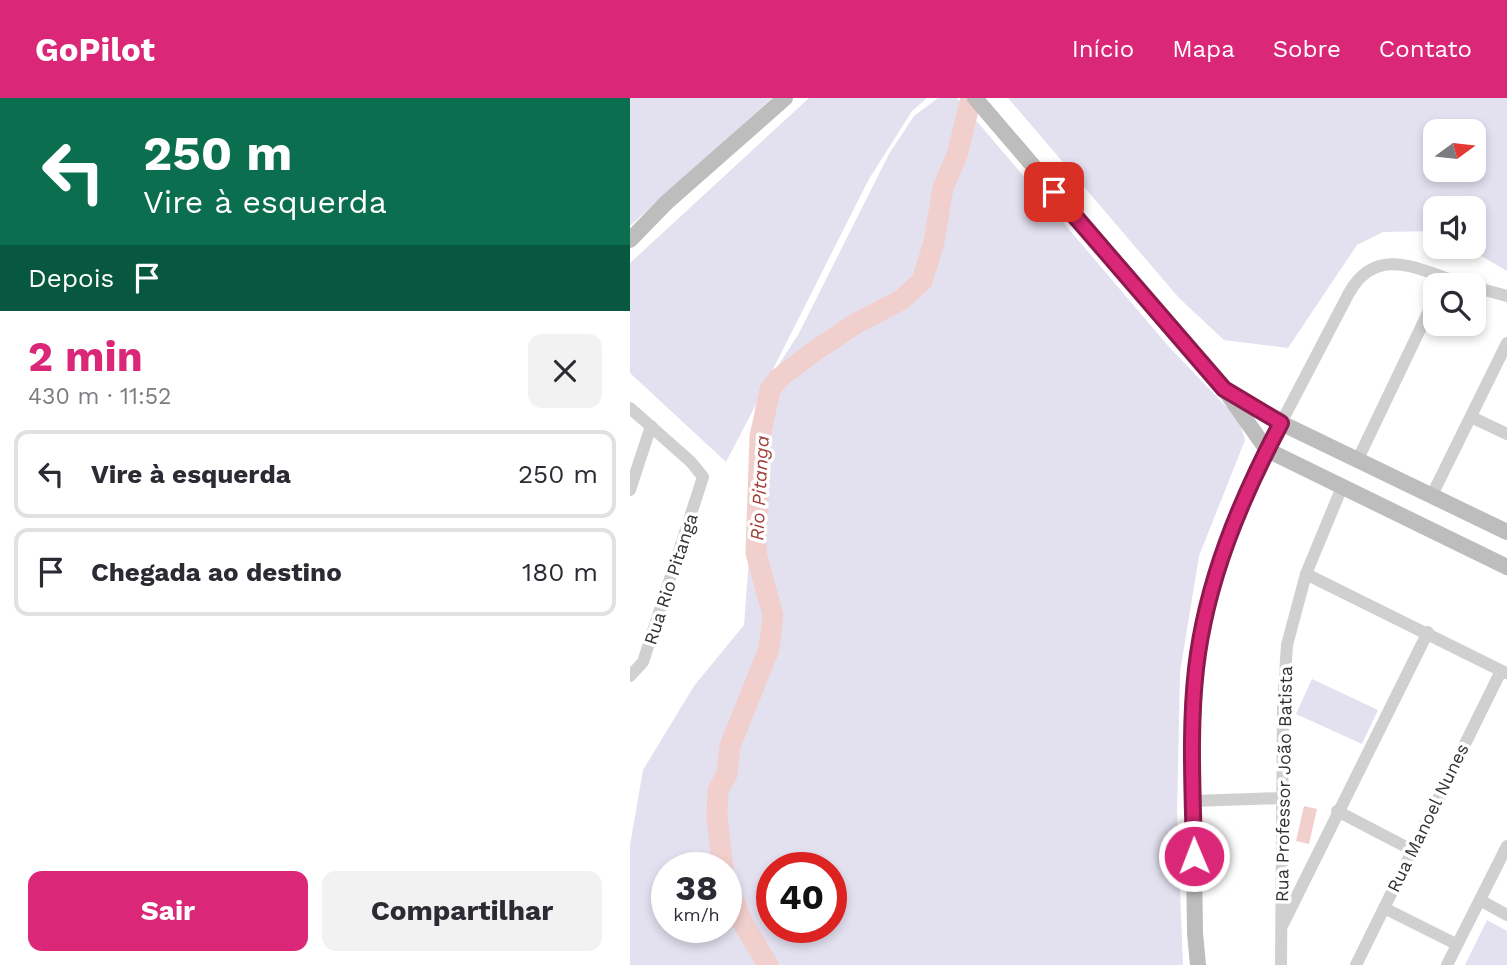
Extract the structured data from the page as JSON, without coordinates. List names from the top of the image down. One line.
{"streets":{"street":["Rua Rio Pitanga","Rua Professor João Batista","Rua Manoel Nunes"]},"water":["Rio Pitanga"],"north":"right","page":{"header":"GoPilot","nav":["Início","Mapa","Sobre","Contato"],"turn":["250 m","Vire à esquerda"],"then":"Depois","heading":["2 min","430 m · 11:52"],"list":[{"name":"Vire à esquerda","value":"250 m"},{"name":"Chegada ao destino","value":"180 m"}],"speed":"38 km/h","limit":"40","buttons":["Sair","Compartilhar"]}}
